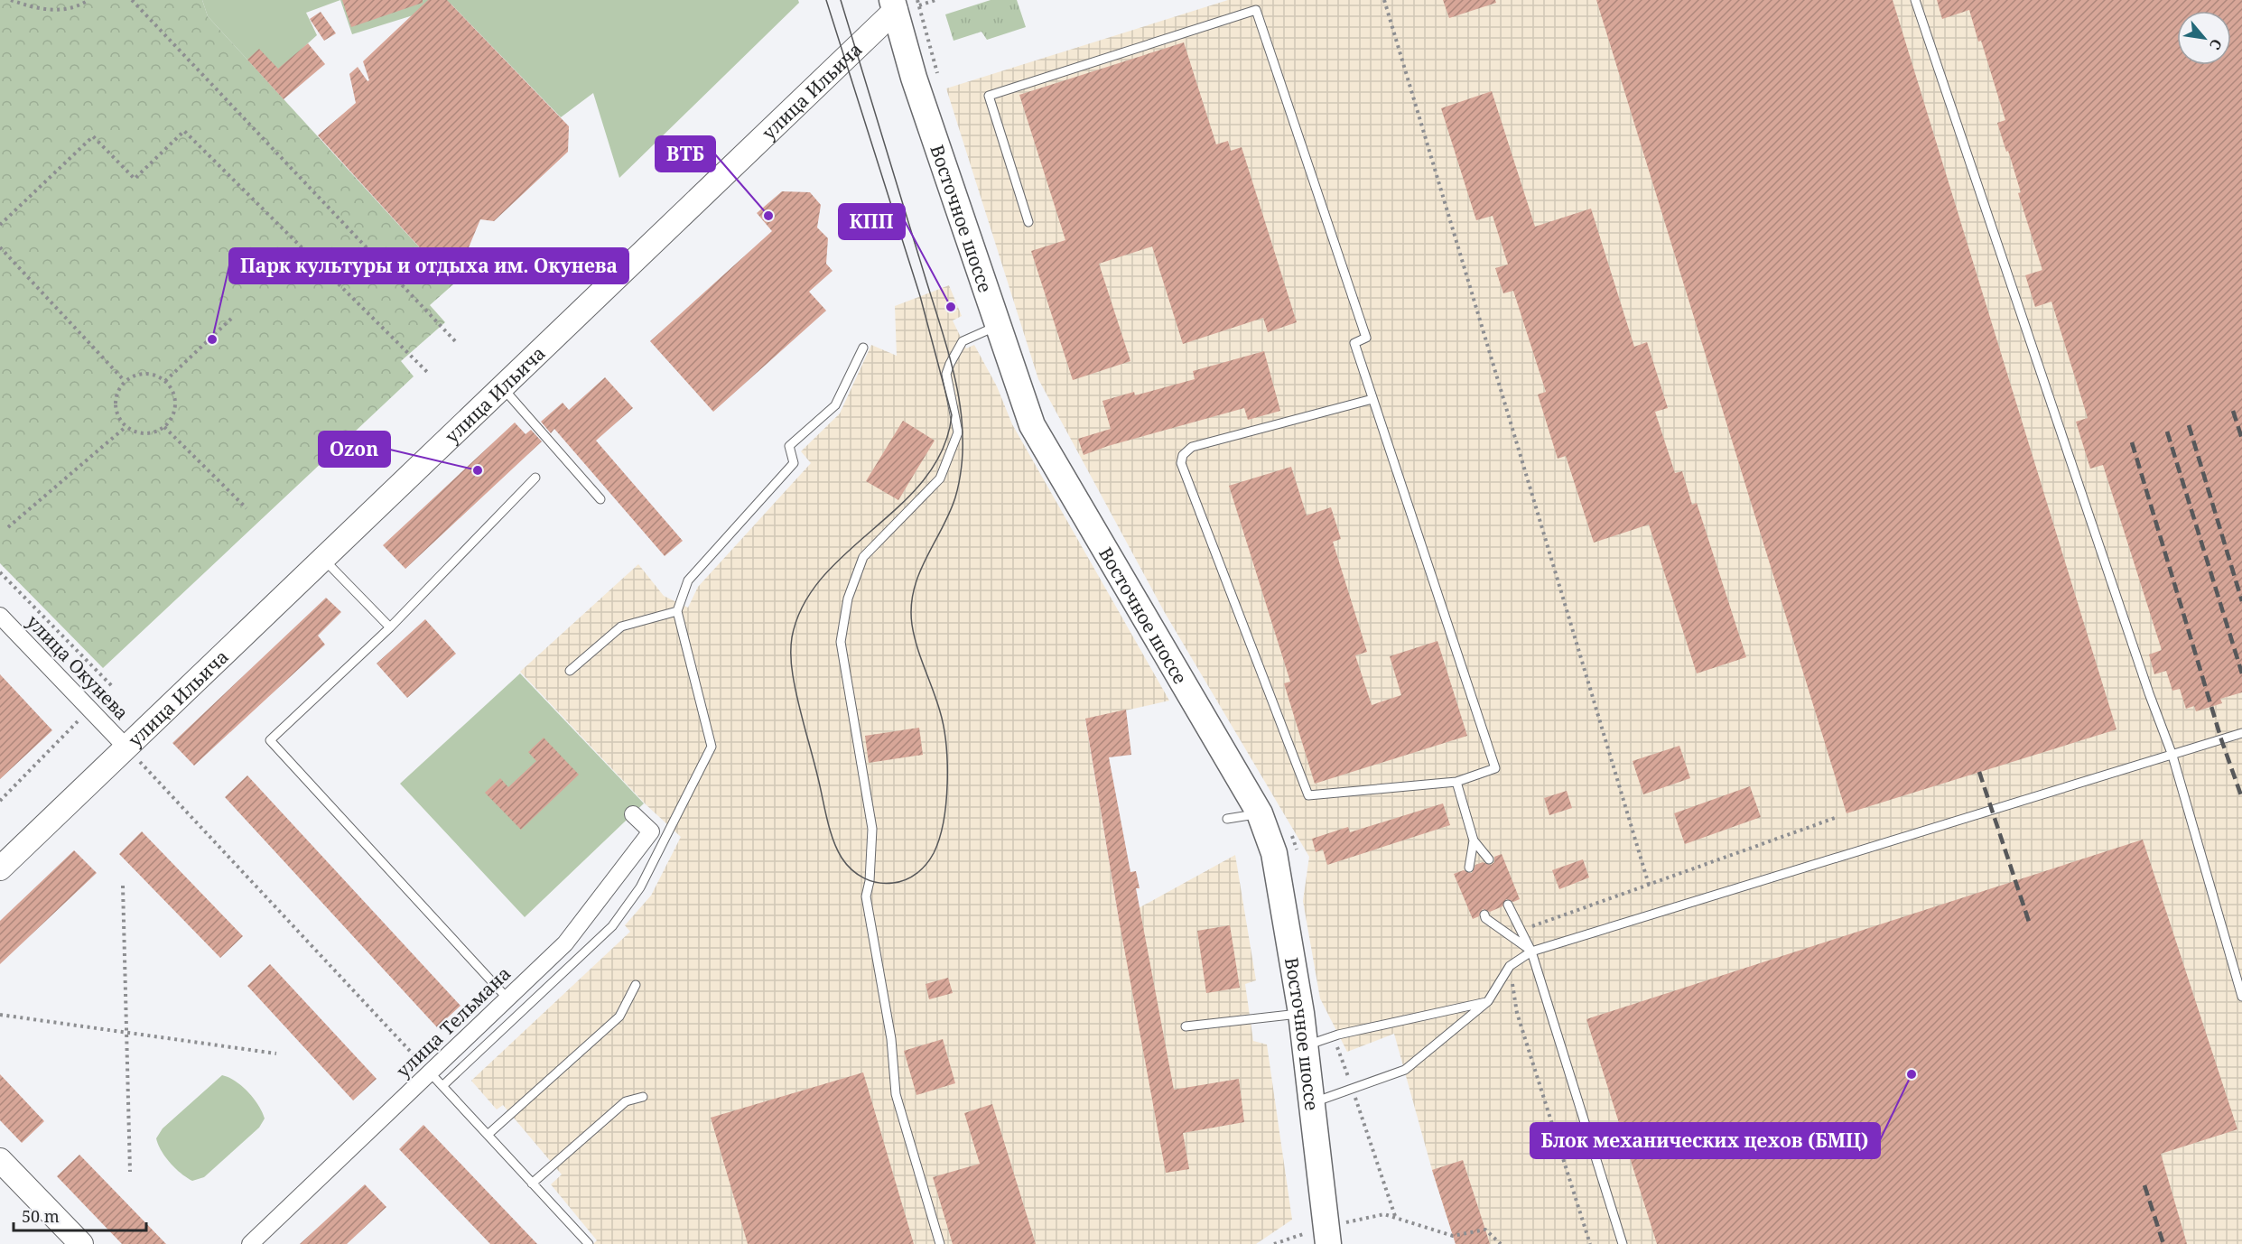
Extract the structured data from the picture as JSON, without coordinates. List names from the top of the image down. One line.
{"streets":{"main road":["Восточное шоссе"],"street":["улица Ильича","улица Окунева","улица Тельмана"]},"crossings":[["улица Ильича","Восточное шоссе"],["улица Ильича","улица Окунева"]],"places":["ВТБ","КПП","Парк культуры и отдыха им. Окунева","Ozon","Блок механических цехов (БМЦ)"],"scale_bar":"50 m","north":"bottom right"}
